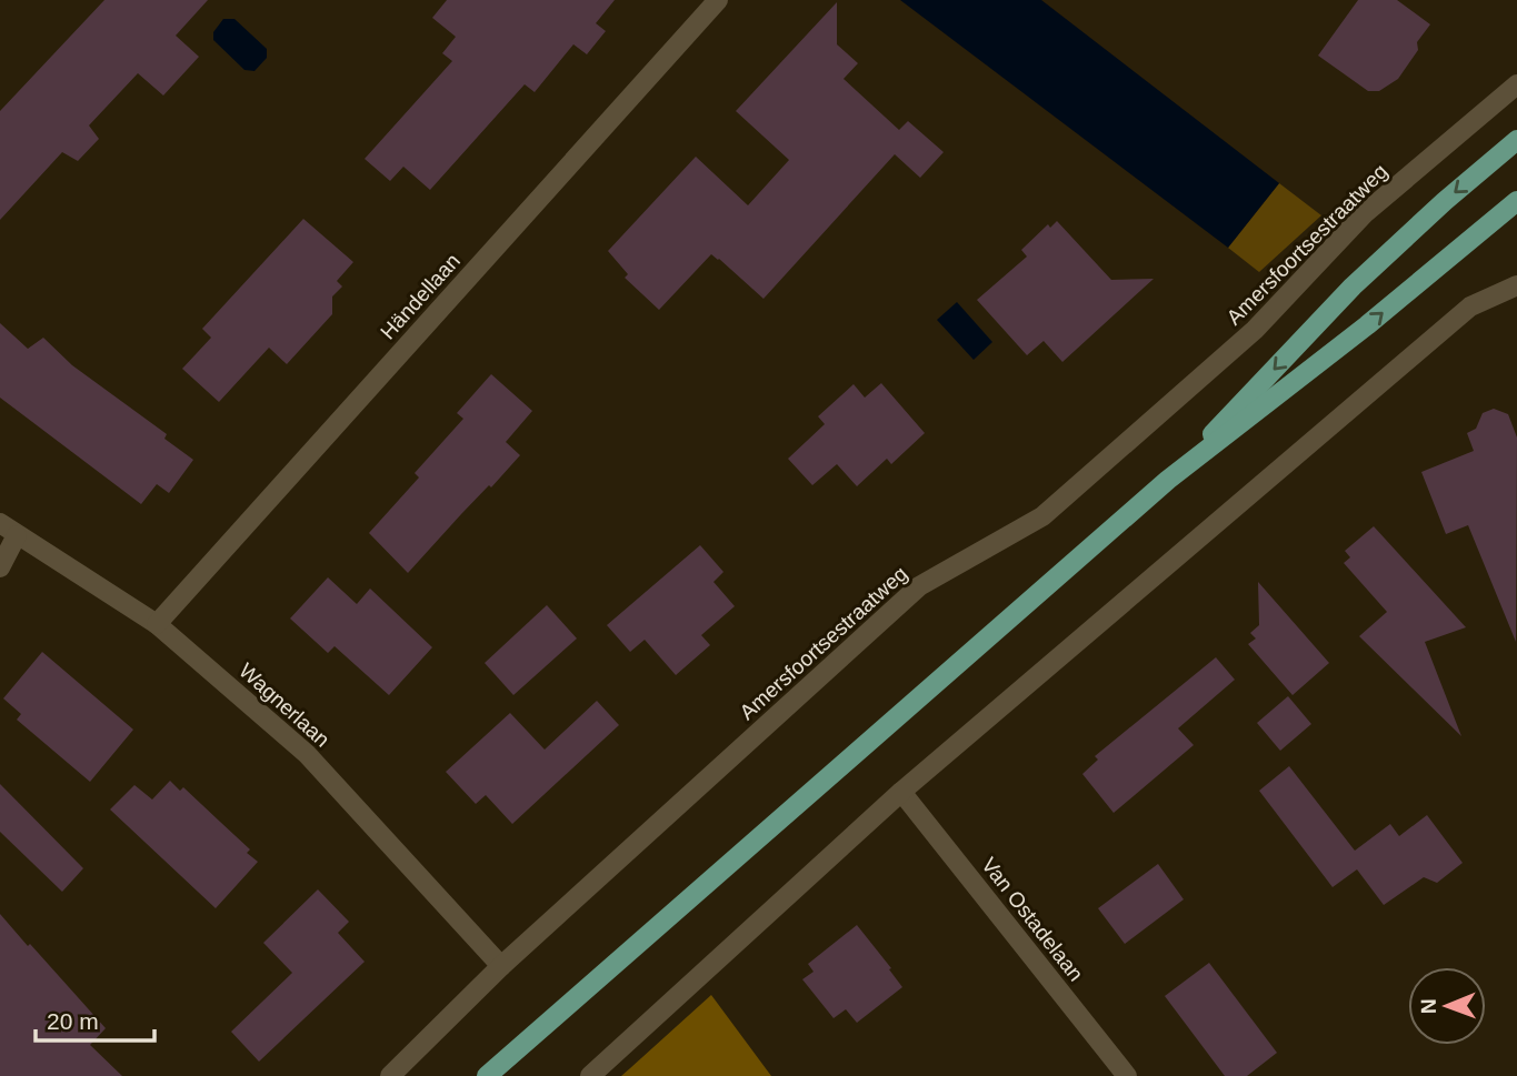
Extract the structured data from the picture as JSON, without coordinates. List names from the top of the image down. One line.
{"streets":{"street":["Amersfoortsestraatweg","Händellaan","Wagnerlaan","Van Ostadelaan"]},"crossings":[["Amersfoortsestraatweg","Wagnerlaan"],["Händellaan","Wagnerlaan"]],"scale_bar":"20 m","north":"left"}
